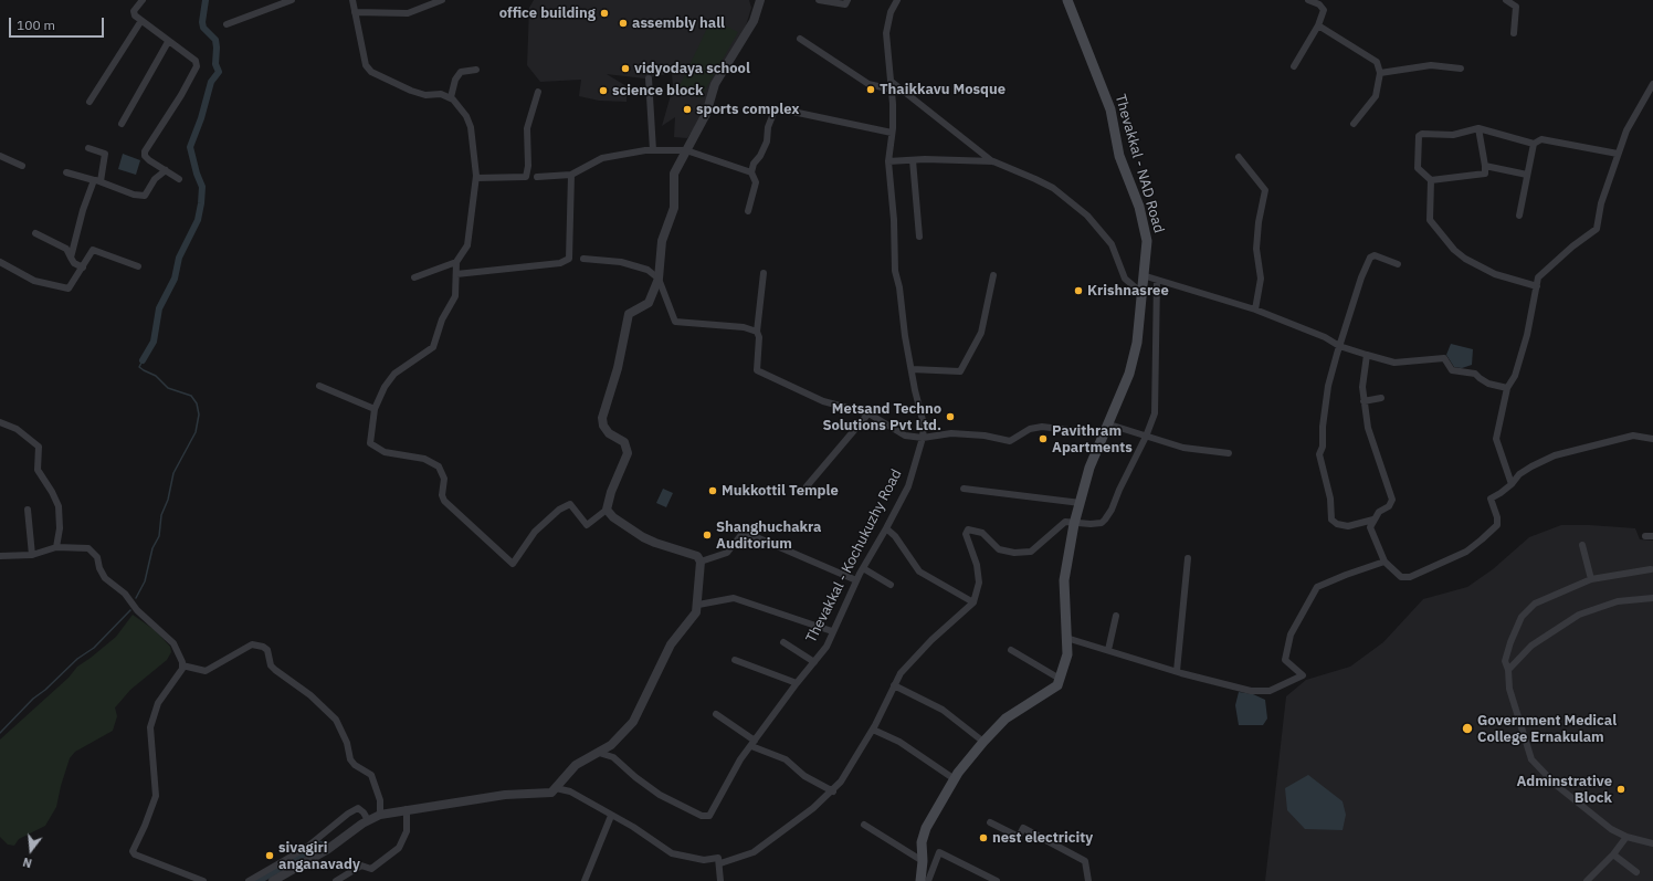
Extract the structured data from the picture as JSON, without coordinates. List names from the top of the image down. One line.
{"streets":{"main road":["Thevakkal - NAD Road"],"street":["Thevakkal - Kochukuzhy Road"]},"places":["office building","assembly hall","vidyodaya school","Thaikkavu Mosque","science block","sports complex","Krishnasree","Metsand Techno Solutions Pvt Ltd.","Pavithram Apartments","Mukkottil Temple","Shanghuchakra Auditorium","Government Medical College Ernakulam","Adminstrative Block","nest electricity","sivagiri anganavady"],"scale_bar":"100 m","north":"bottom"}
